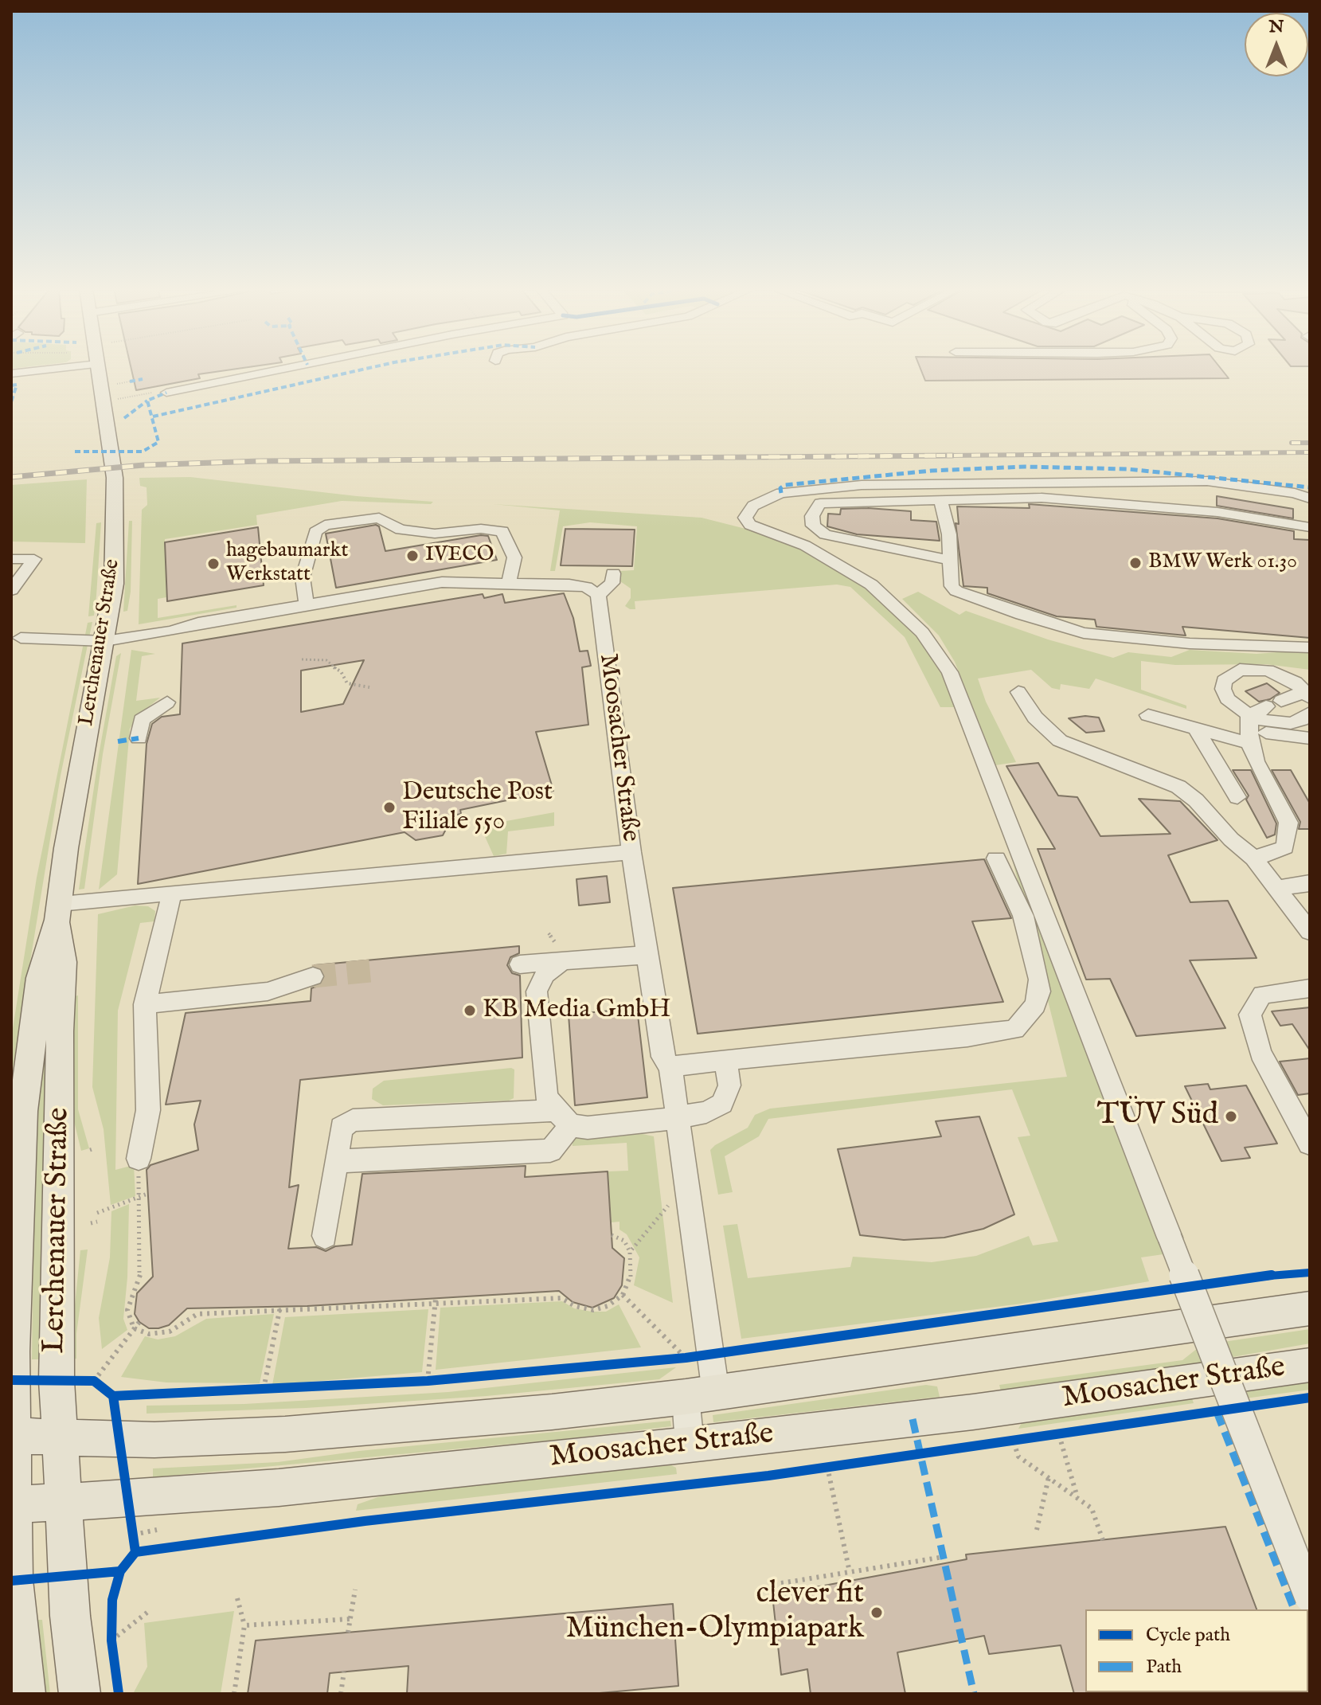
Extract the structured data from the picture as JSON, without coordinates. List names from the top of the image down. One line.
{"streets":{"main road":["Lerchenauer Straße","Moosacher Straße"]},"crossings":[["Lerchenauer Straße","Moosacher Straße"]],"places":["IVECO","BMW Werk 01.30","hagebaumarkt Werkstatt","Deutsche Post Filiale 550","KB Media GmbH","TÜV Süd","clever fit München-Olympiapark"],"legend":["Cycle path","Path"],"north":"top"}
